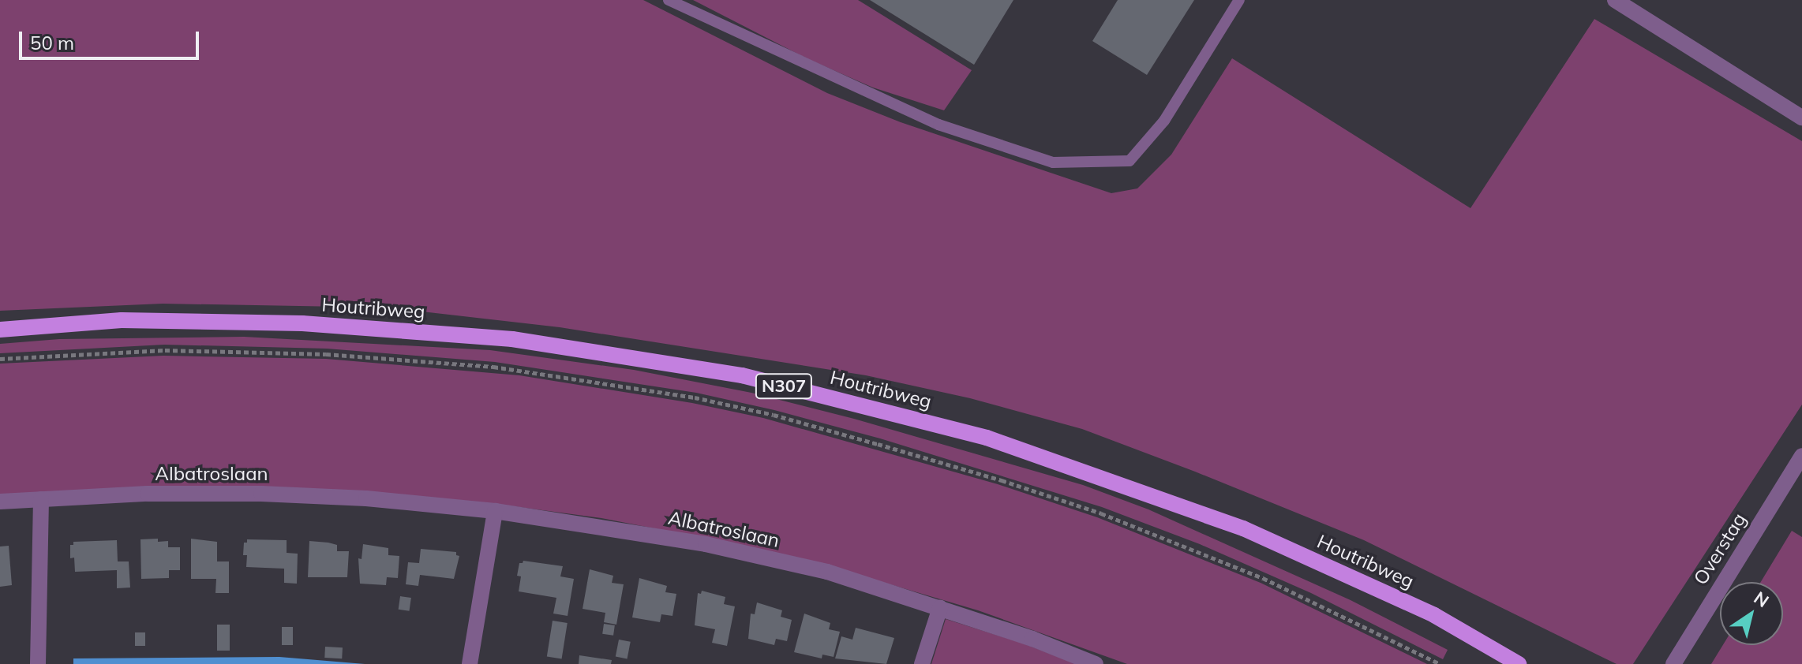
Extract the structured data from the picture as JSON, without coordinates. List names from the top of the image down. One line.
{"streets":{"main road":["Houtribweg","N307"],"street":["Albatroslaan","Overstag"]},"scale_bar":"50 m","north":"top right"}
